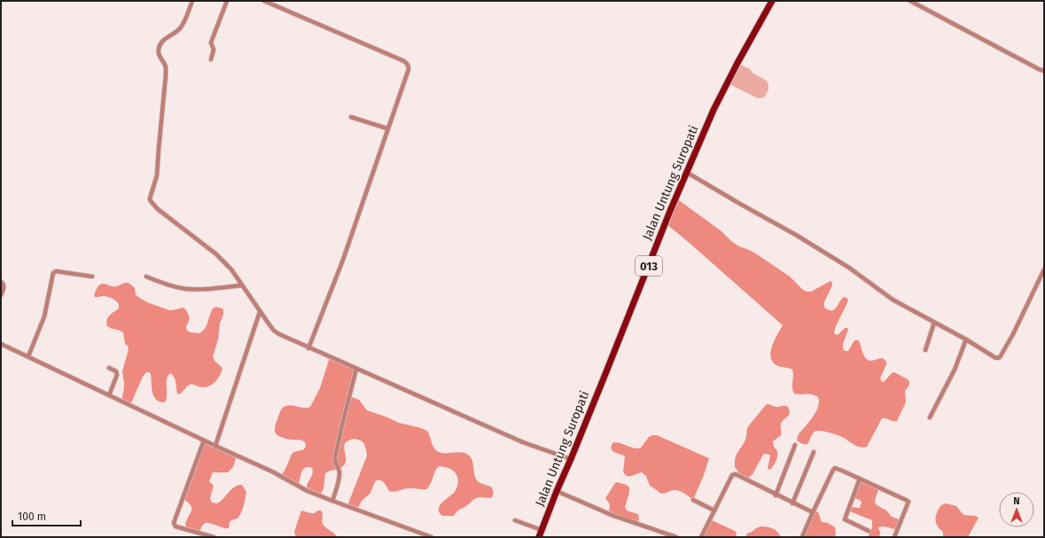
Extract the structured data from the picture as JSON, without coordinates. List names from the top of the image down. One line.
{"streets":{"main road":["Jalan Untung Suropati","013"]},"scale_bar":"100 m","north":"top"}
